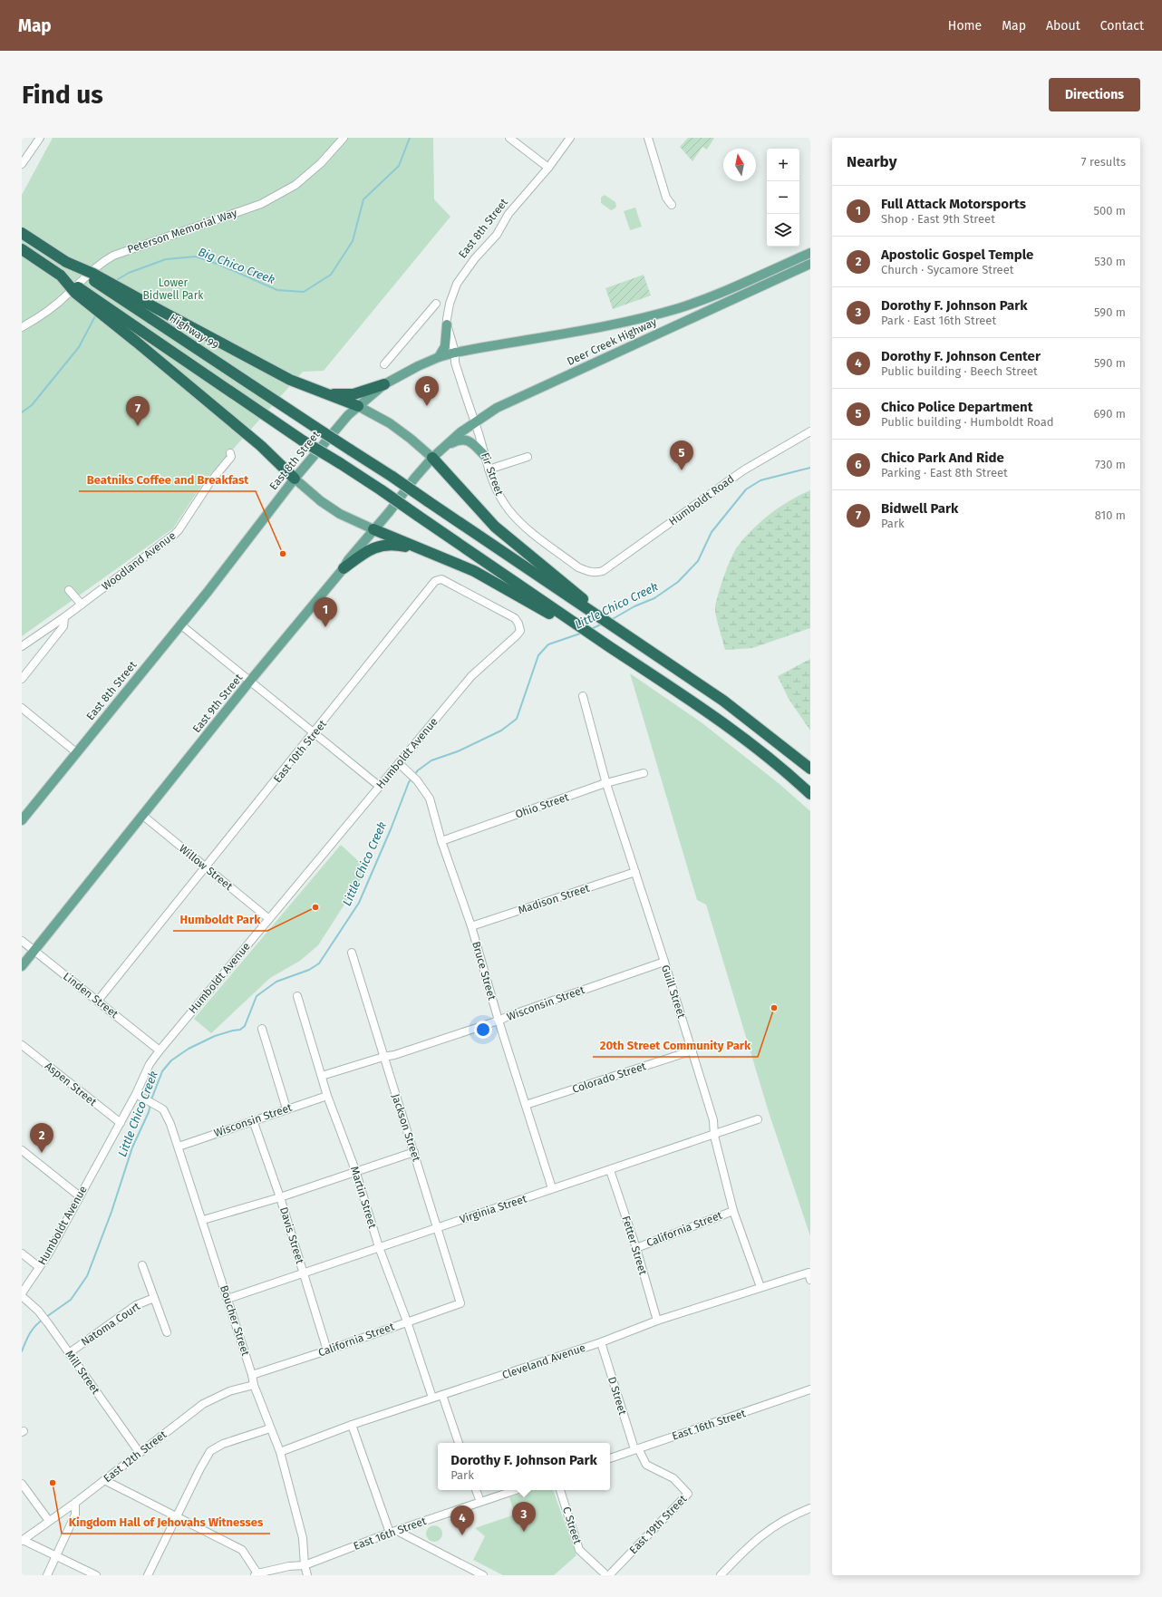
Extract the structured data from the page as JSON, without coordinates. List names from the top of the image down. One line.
{"streets":{"highway":["Highway 99"],"main road":["East 8th Street","Deer Creek Highway","East 9th Street"],"street":["Peterson Memorial Way","Fir Street","Humboldt Road","Woodland Avenue","East 10th Street","Humboldt Avenue","Ohio Street","Willow Street","Madison Street","Bruce Street","Guill Street","Linden Street","Wisconsin Street","Colorado Street","Aspen Street","Jackson Street","Martin Street","Virginia Street","California Street","Davis Street","Fetter Street","Boucher Street","Natoma Court","Cleveland Avenue","Mill Street","D Street","East 16th Street","East 12th Street","East 19th Street","C Street"]},"crossings":[["East 8th Street","Deer Creek Highway"],["East 8th Street","Fir Street"],["Deer Creek Highway","Fir Street"],["Deer Creek Highway","East 9th Street"],["Fir Street","Humboldt Road"],["East 9th Street","Willow Street"],["East 9th Street","Linden Street"],["East 10th Street","Humboldt Avenue"],["East 10th Street","Willow Street"],["East 10th Street","Linden Street"],["Humboldt Avenue","Willow Street"],["Humboldt Avenue","Bruce Street"],["Humboldt Avenue","Linden Street"],["Humboldt Avenue","Aspen Street"],["Humboldt Avenue","Boucher Street"],["Humboldt Avenue","Mill Street"],["Ohio Street","Bruce Street"],["Ohio Street","Guill Street"],["Madison Street","Bruce Street"],["Madison Street","Guill Street"],["Bruce Street","Wisconsin Street"],["Bruce Street","Colorado Street"],["Bruce Street","Virginia Street"],["Guill Street","Wisconsin Street"],["Guill Street","Colorado Street"],["Guill Street","Virginia Street"],["Guill Street","California Street"],["Guill Street","Cleveland Avenue"],["Wisconsin Street","Jackson Street"],["Wisconsin Street","Martin Street"],["Wisconsin Street","Davis Street"],["Wisconsin Street","Boucher Street"],["Jackson Street","Virginia Street"],["Jackson Street","California Street"],["Martin Street","Virginia Street"],["Martin Street","California Street"],["Martin Street","Cleveland Avenue"],["Virginia Street","Davis Street"],["Virginia Street","Fetter Street"],["Virginia Street","Boucher Street"],["California Street","Davis Street"],["California Street","Fetter Street"],["California Street","Boucher Street"],["Fetter Street","Cleveland Avenue"],["Boucher Street","Cleveland Avenue"],["Boucher Street","East 16th Street"],["Boucher Street","East 12th Street"],["Natoma Court","Mill Street"],["Cleveland Avenue","D Street"],["Mill Street","East 12th Street"],["D Street","East 16th Street"],["D Street","East 19th Street"],["East 16th Street","East 19th Street"]],"water":["Big Chico Creek","Little Chico Creek"],"parks":["Lower Bidwell Park"],"places":["Beatniks Coffee and Breakfast","Humboldt Park","20th Street Community Park","Kingdom Hall of Jehovahs Witnesses"],"north":"top","page":{"header":"Map","nav":["Home","Map","About","Contact"],"buttons":"Directions","title":"Find us","heading":["Nearby","7 results"],"map_buttons":["+","−"],"list":[{"mark":"1","name":"Full Attack Motorsports","note":"Shop · East 9th Street","value":"500 m"},{"mark":"2","name":"Apostolic Gospel Temple","note":"Church · Sycamore Street","value":"530 m"},{"mark":"3","name":"Dorothy F. Johnson Park","note":"Park · East 16th Street","value":"590 m"},{"mark":"4","name":"Dorothy F. Johnson Center","note":"Public building · Beech Street","value":"590 m"},{"mark":"5","name":"Chico Police Department","note":"Public building · Humboldt Road","value":"690 m"},{"mark":"6","name":"Chico Park And Ride","note":"Parking · East 8th Street","value":"730 m"},{"mark":"7","name":"Bidwell Park","note":"Park","value":"810 m"}],"pins":["6","7","5","1","2","3","4"],"popup":["Dorothy F. Johnson Park","Park"]}}
